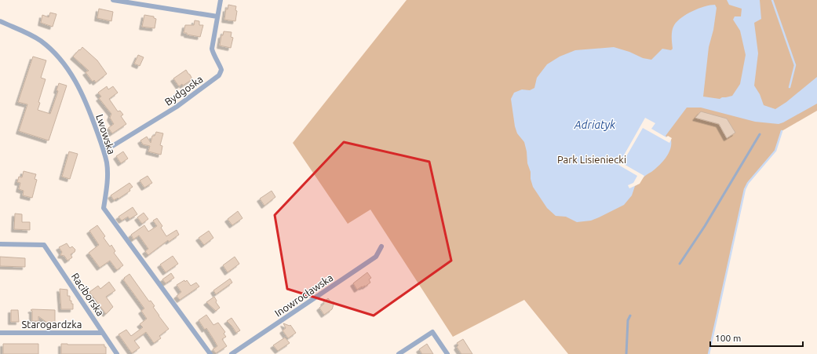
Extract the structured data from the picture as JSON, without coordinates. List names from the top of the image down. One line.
{"streets":{"street":["Bydgoska","Lwowska","Raciborska","Inowrocławska","Starogardzka"]},"crossings":[["Bydgoska","Lwowska"],["Raciborska","Starogardzka"]],"water":["Adriatyk"],"parks":["Park Lisieniecki"],"scale_bar":"100 m"}
